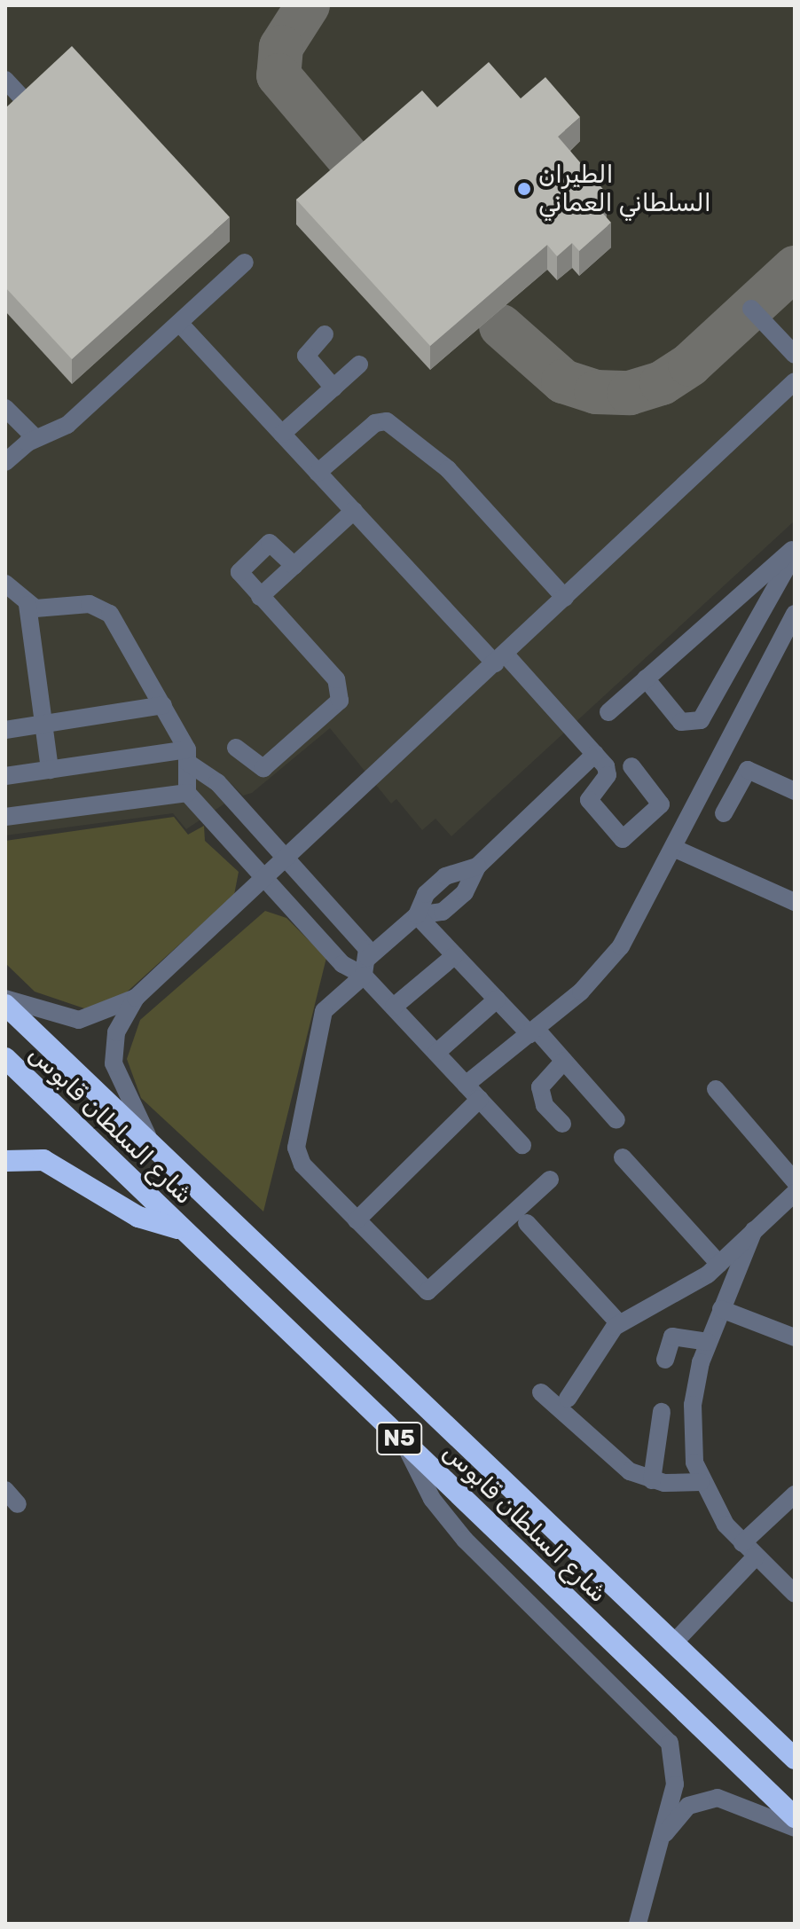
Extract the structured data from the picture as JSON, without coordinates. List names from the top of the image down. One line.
{"streets":{"highway":["شارع السلطان قابوس","N5"]},"places":["الطيران السلطاني العماني"]}
